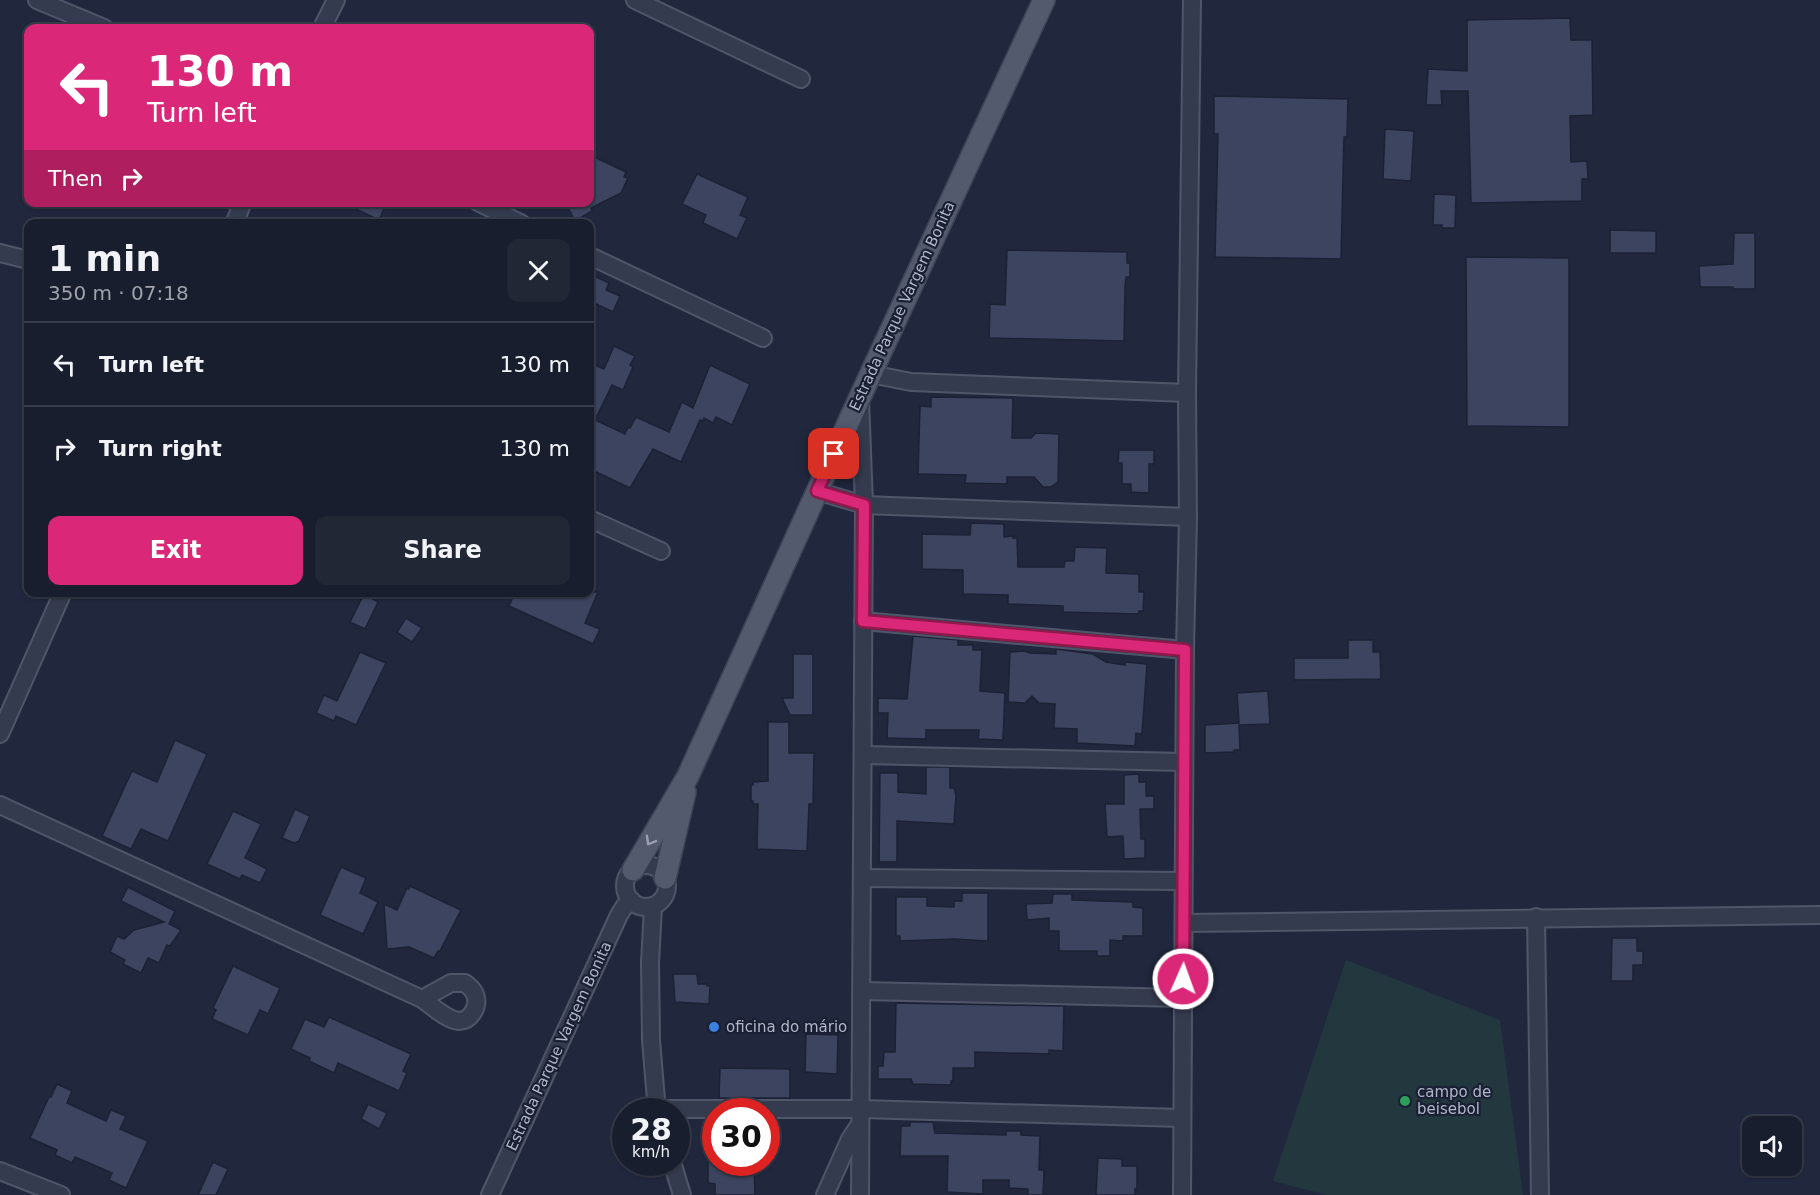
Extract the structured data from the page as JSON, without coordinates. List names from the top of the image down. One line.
{"streets":{"main road":["Estrada Parque Vargem Bonita"]},"places":["oficina do mário","campo de beisebol"],"page":{"turn":["130 m","Turn left"],"then":"Then","heading":["1 min","350 m · 07:18"],"list":[{"name":"Turn left","value":"130 m"},{"name":"Turn right","value":"130 m"}],"buttons":["Exit","Share"],"speed":"28 km/h","limit":"30"}}
